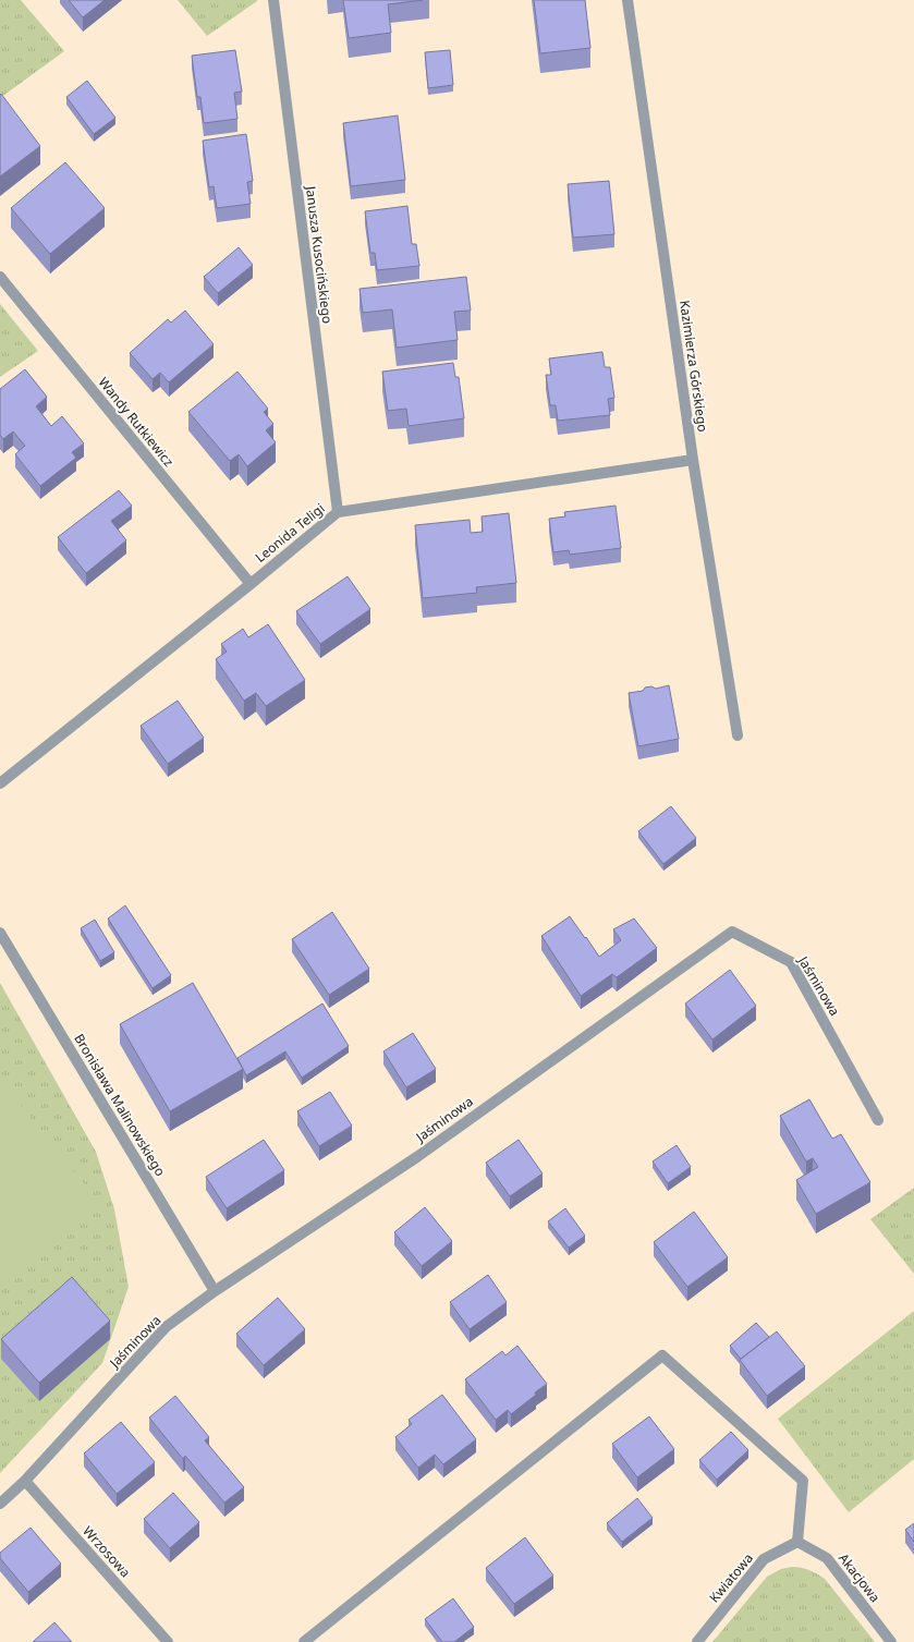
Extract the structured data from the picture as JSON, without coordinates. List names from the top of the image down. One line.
{"streets":{"street":["Janusza Kusocińskiego","Kazimierza Górskiego","Wandy Rutkiewicz","Leonida Teligi","Jaśminowa","Bronisława Malinowskiego","Wrzosowa","Kwiatowa","Akacjowa"]},"crossings":[["Janusza Kusocińskiego","Leonida Teligi"],["Kazimierza Górskiego","Leonida Teligi"],["Wandy Rutkiewicz","Leonida Teligi"],["Jaśminowa","Bronisława Malinowskiego"],["Jaśminowa","Wrzosowa"],["Kwiatowa","Akacjowa"]]}
